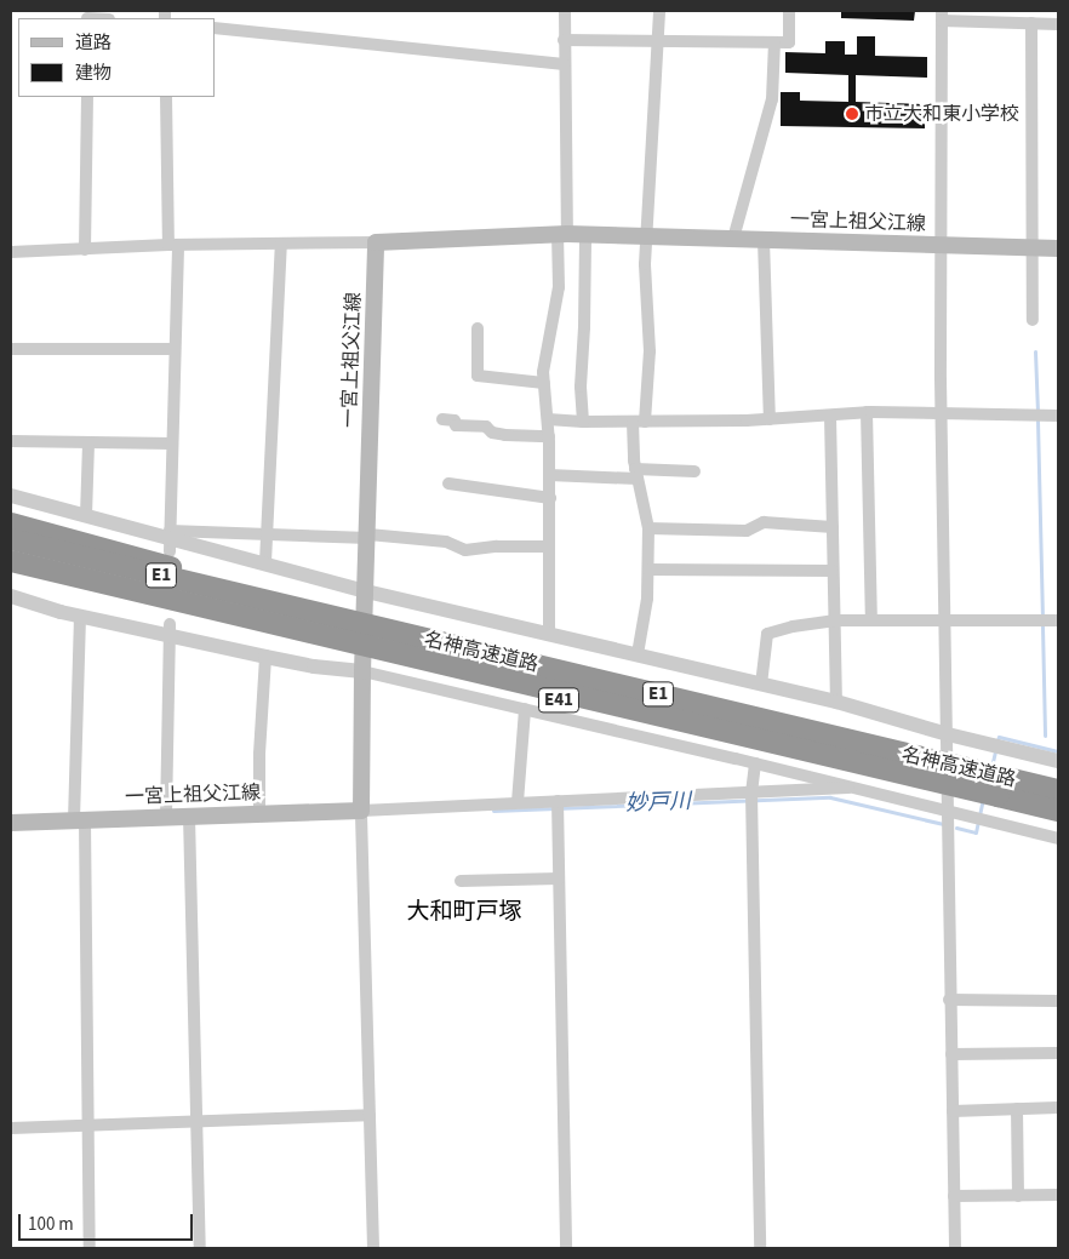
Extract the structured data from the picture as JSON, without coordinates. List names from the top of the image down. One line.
{"streets":{"highway":["E1","名神高速道路","E41"],"main road":["一宮上祖父江線"]},"crossings":[["名神高速道路","E41"]],"districts":["大和町戸塚"],"water":["妙戸川"],"places":["市立大和東小学校"],"legend":["道路","建物"],"scale_bar":"100 m"}
